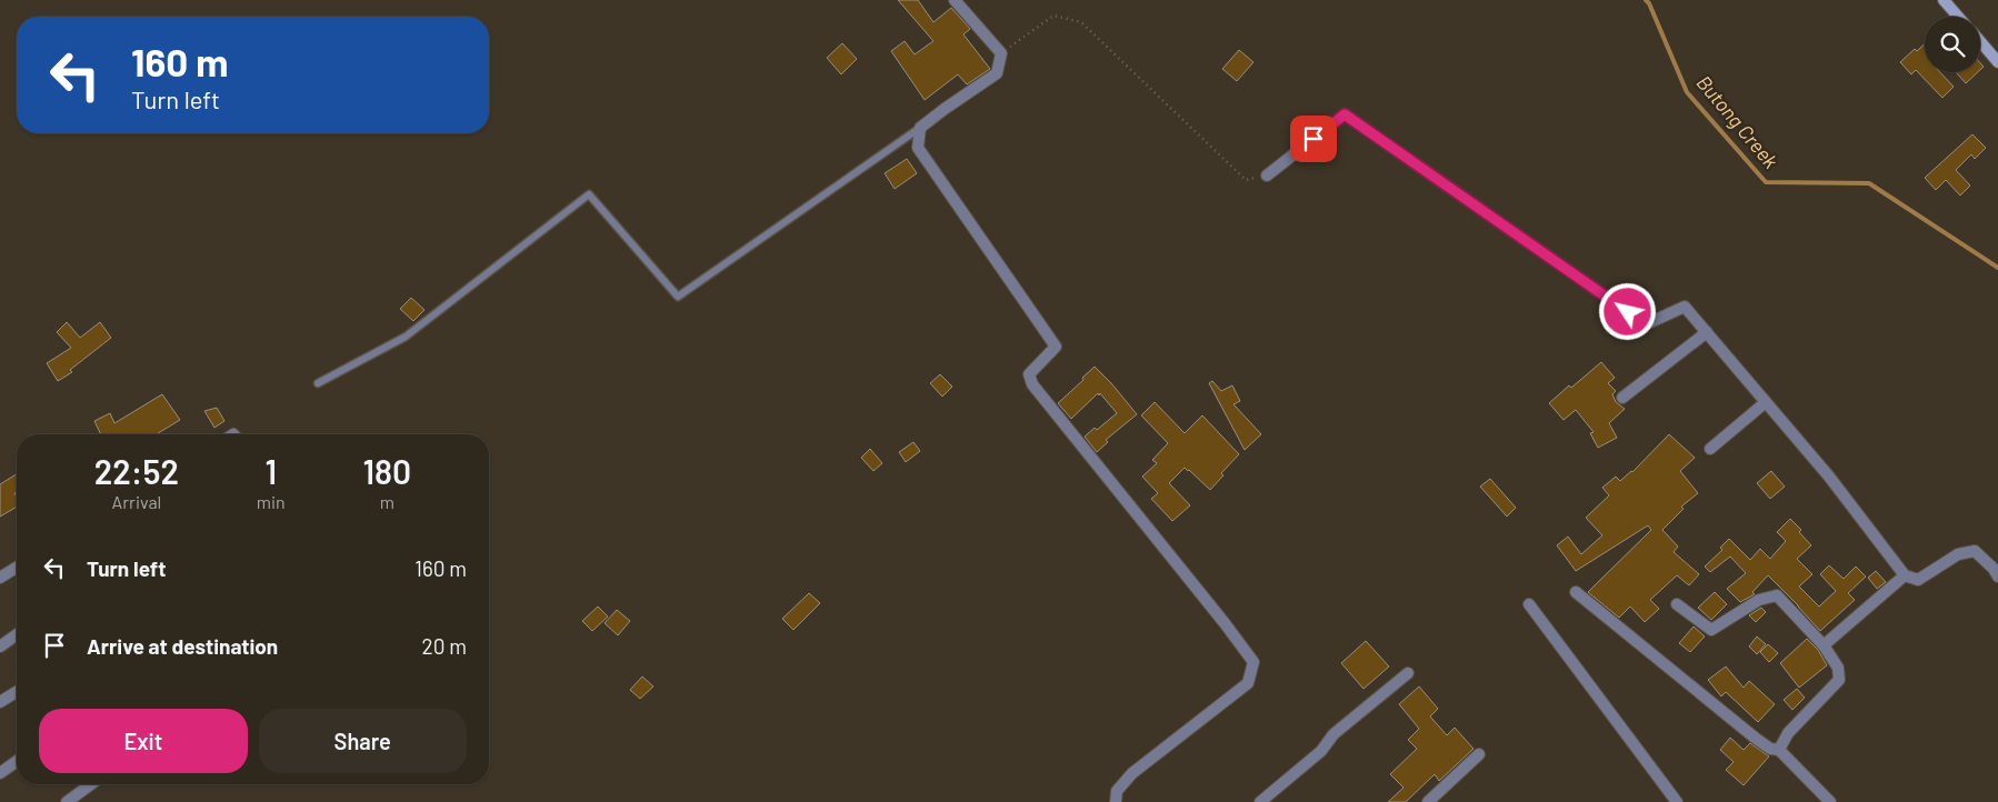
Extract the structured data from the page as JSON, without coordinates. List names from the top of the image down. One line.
{"water":["Butong Creek"],"page":{"turn":["160 m","Turn left"],"eta":["22:52","Arrival","1","min","180","m"],"list":[{"name":"Turn left","value":"160 m"},{"name":"Arrive at destination","value":"20 m"}],"buttons":["Exit","Share"]}}
